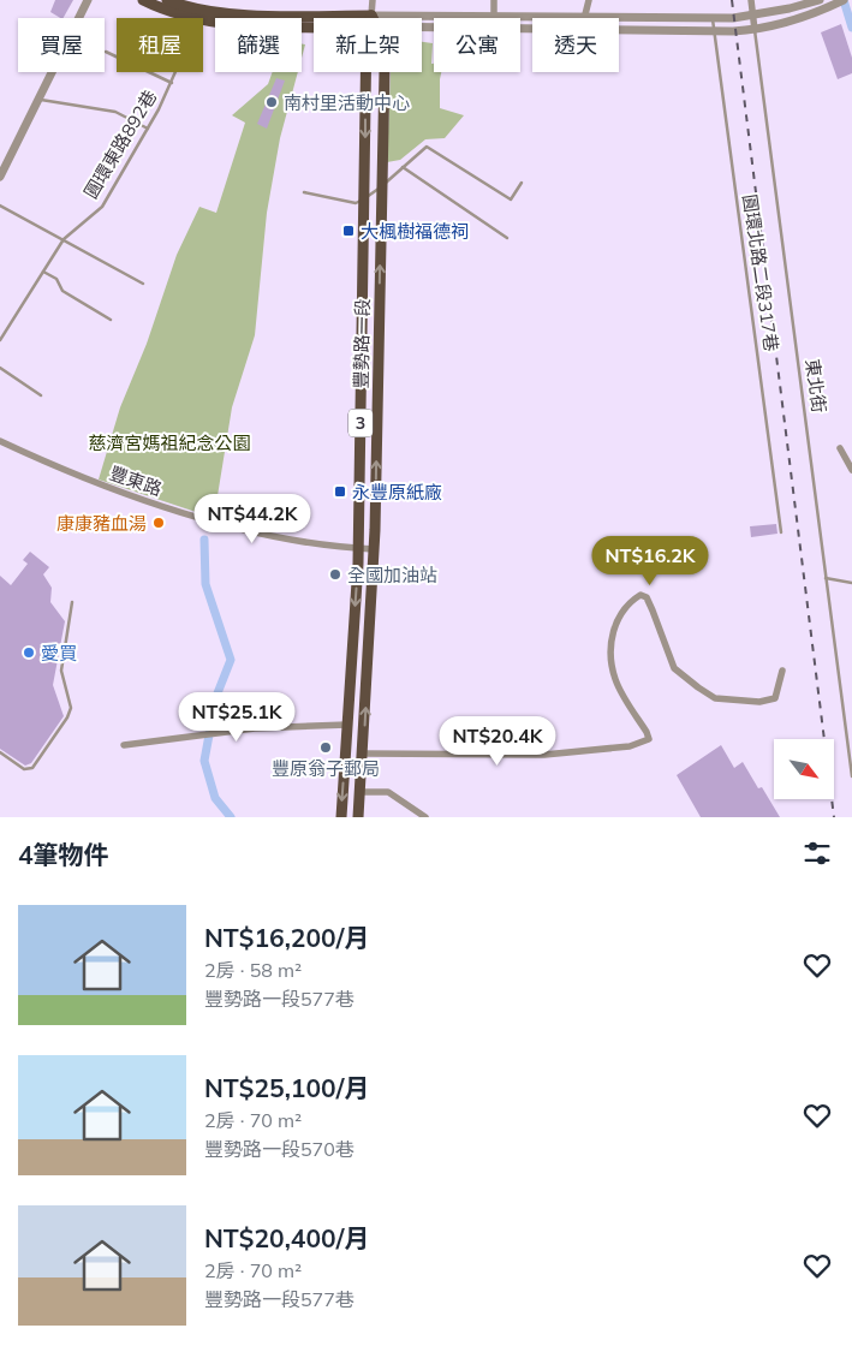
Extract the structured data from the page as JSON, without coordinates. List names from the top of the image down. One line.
{"streets":{"main road":["豐勢路一段","3"],"street":["東北街","豐東路"],"lane":["圓環東路892巷","圓環北路二段317巷"]},"crossings":[["豐勢路一段","豐東路"]],"parks":["慈濟宮媽祖紀念公園"],"places":{"other":["南村里活動中心","康康豬血湯","全國加油站","愛買","豐原翁子郵局"],"transit":["大楓樹福德祠","永豐原紙廠"]},"north":"bottom right","page":{"chip":["買屋","租屋","篩選","新上架","公寓","透天"],"price":["NT$44.2K","NT$16.2K","NT$25.1K","NT$20.4K"],"heading":"4筆物件","list":[{"name":"NT$16,200/月","note":"2房 · 58 m² · 豐勢路一段577巷"},{"name":"NT$25,100/月","note":"2房 · 70 m² · 豐勢路一段570巷"},{"name":"NT$20,400/月","note":"2房 · 70 m² · 豐勢路一段577巷"}]}}
